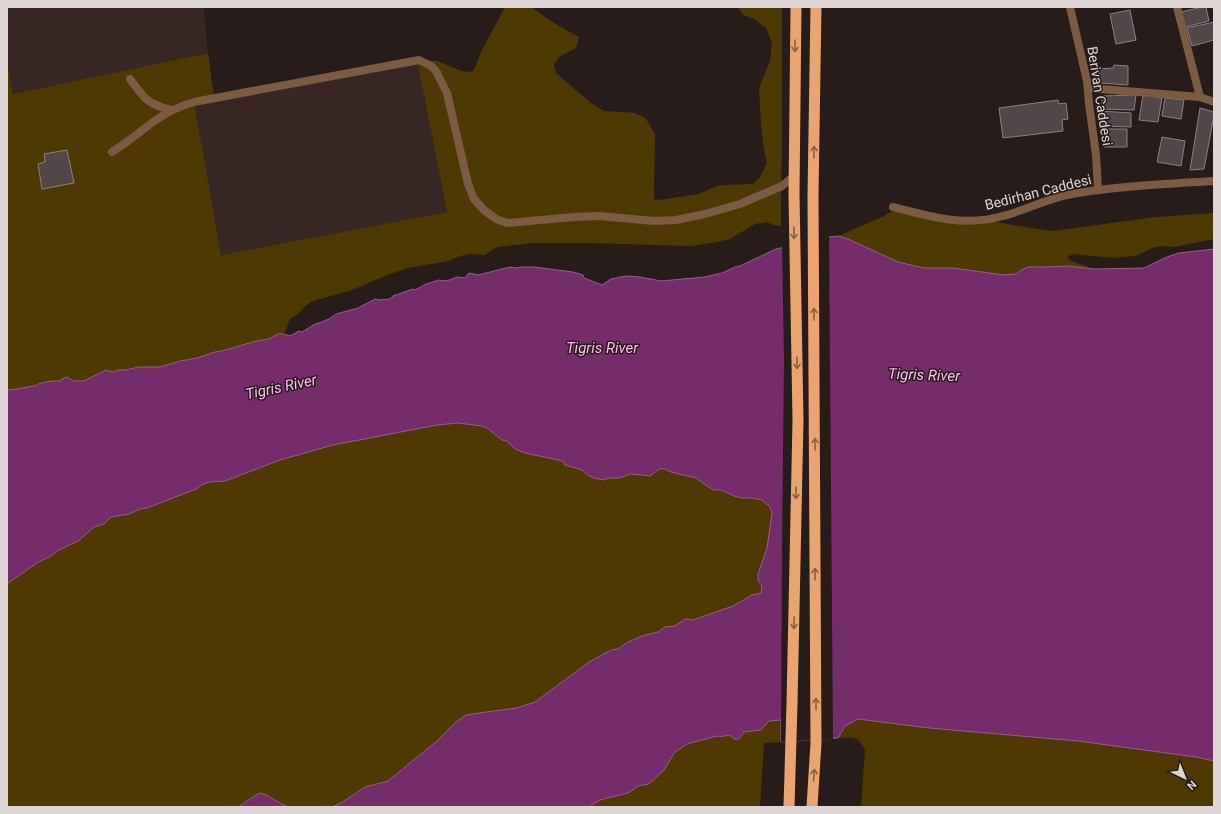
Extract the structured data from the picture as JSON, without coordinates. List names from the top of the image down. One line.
{"streets":{"street":["Berivan Caddesi","Bedirhan Caddesi"]},"crossings":[["Berivan Caddesi","Bedirhan Caddesi"]],"water":["Tigris River"],"north":"bottom right"}
